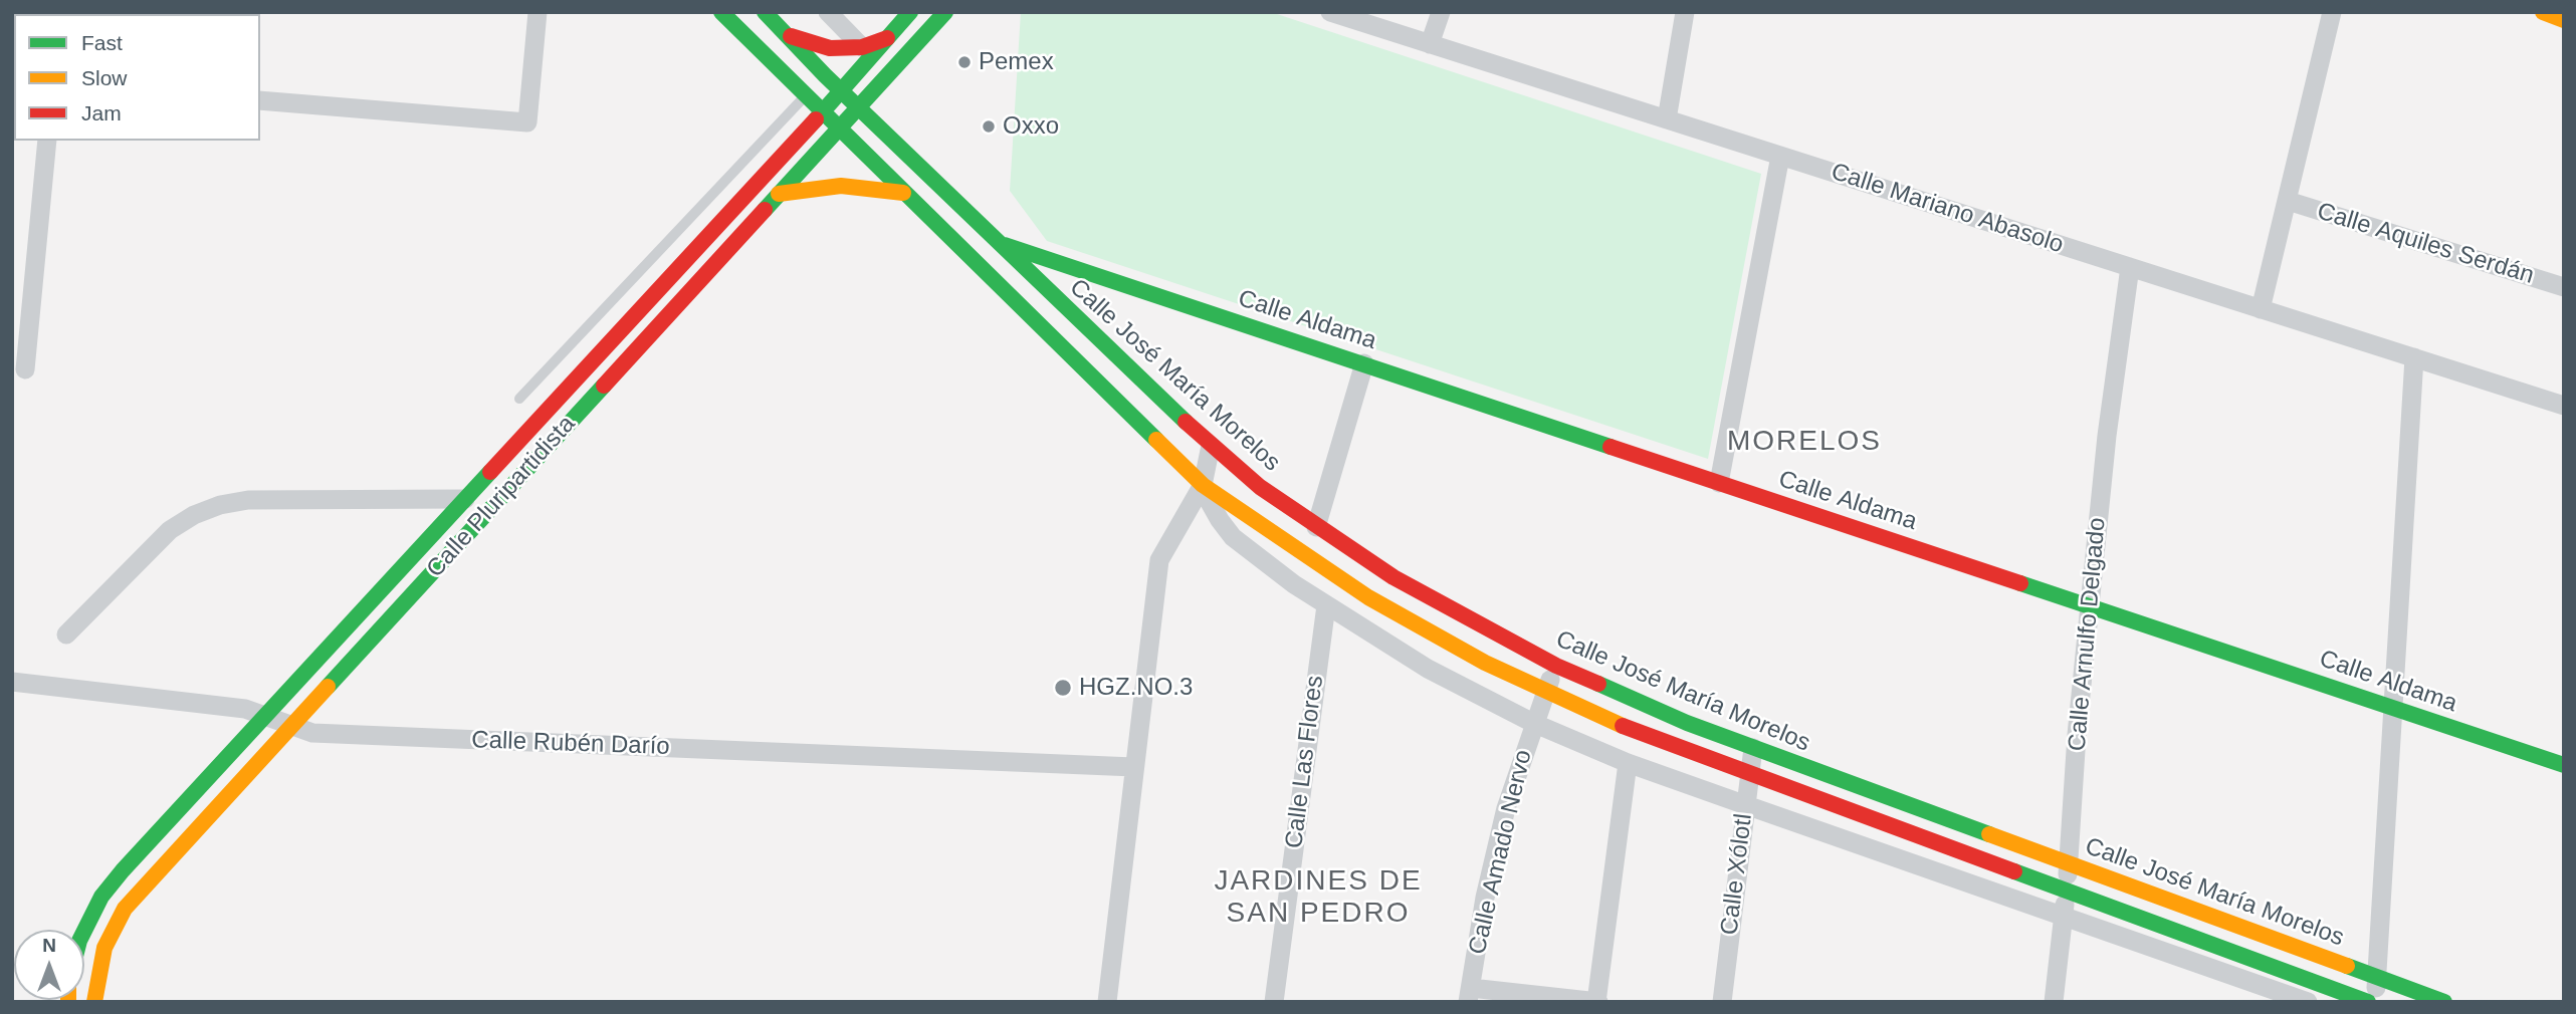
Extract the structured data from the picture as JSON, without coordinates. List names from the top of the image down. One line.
{"streets":{"street":["Calle Mariano Abasolo","Calle Aquiles Serdán","Calle Aldama","Calle José María Morelos","Calle Pluripartidista","Calle Arnulfo Delgado","Calle Rubén Darío","Calle Las Flores","Calle Amado Nervo","Calle Xólotl"]},"crossings":[["Calle Mariano Abasolo","Calle Arnulfo Delgado"],["Calle Aldama","Calle José María Morelos"],["Calle Aldama","Calle Arnulfo Delgado"],["Calle José María Morelos","Calle Pluripartidista"],["Calle José María Morelos","Calle Arnulfo Delgado"],["Calle José María Morelos","Calle Amado Nervo"],["Calle José María Morelos","Calle Xólotl"],["Calle Pluripartidista","Calle Rubén Darío"]],"districts":["MORELOS","JARDINES DE SAN PEDRO"],"places":["Pemex","Oxxo","HGZ.NO.3"],"legend":["Fast","Slow","Jam"],"north":"top"}
